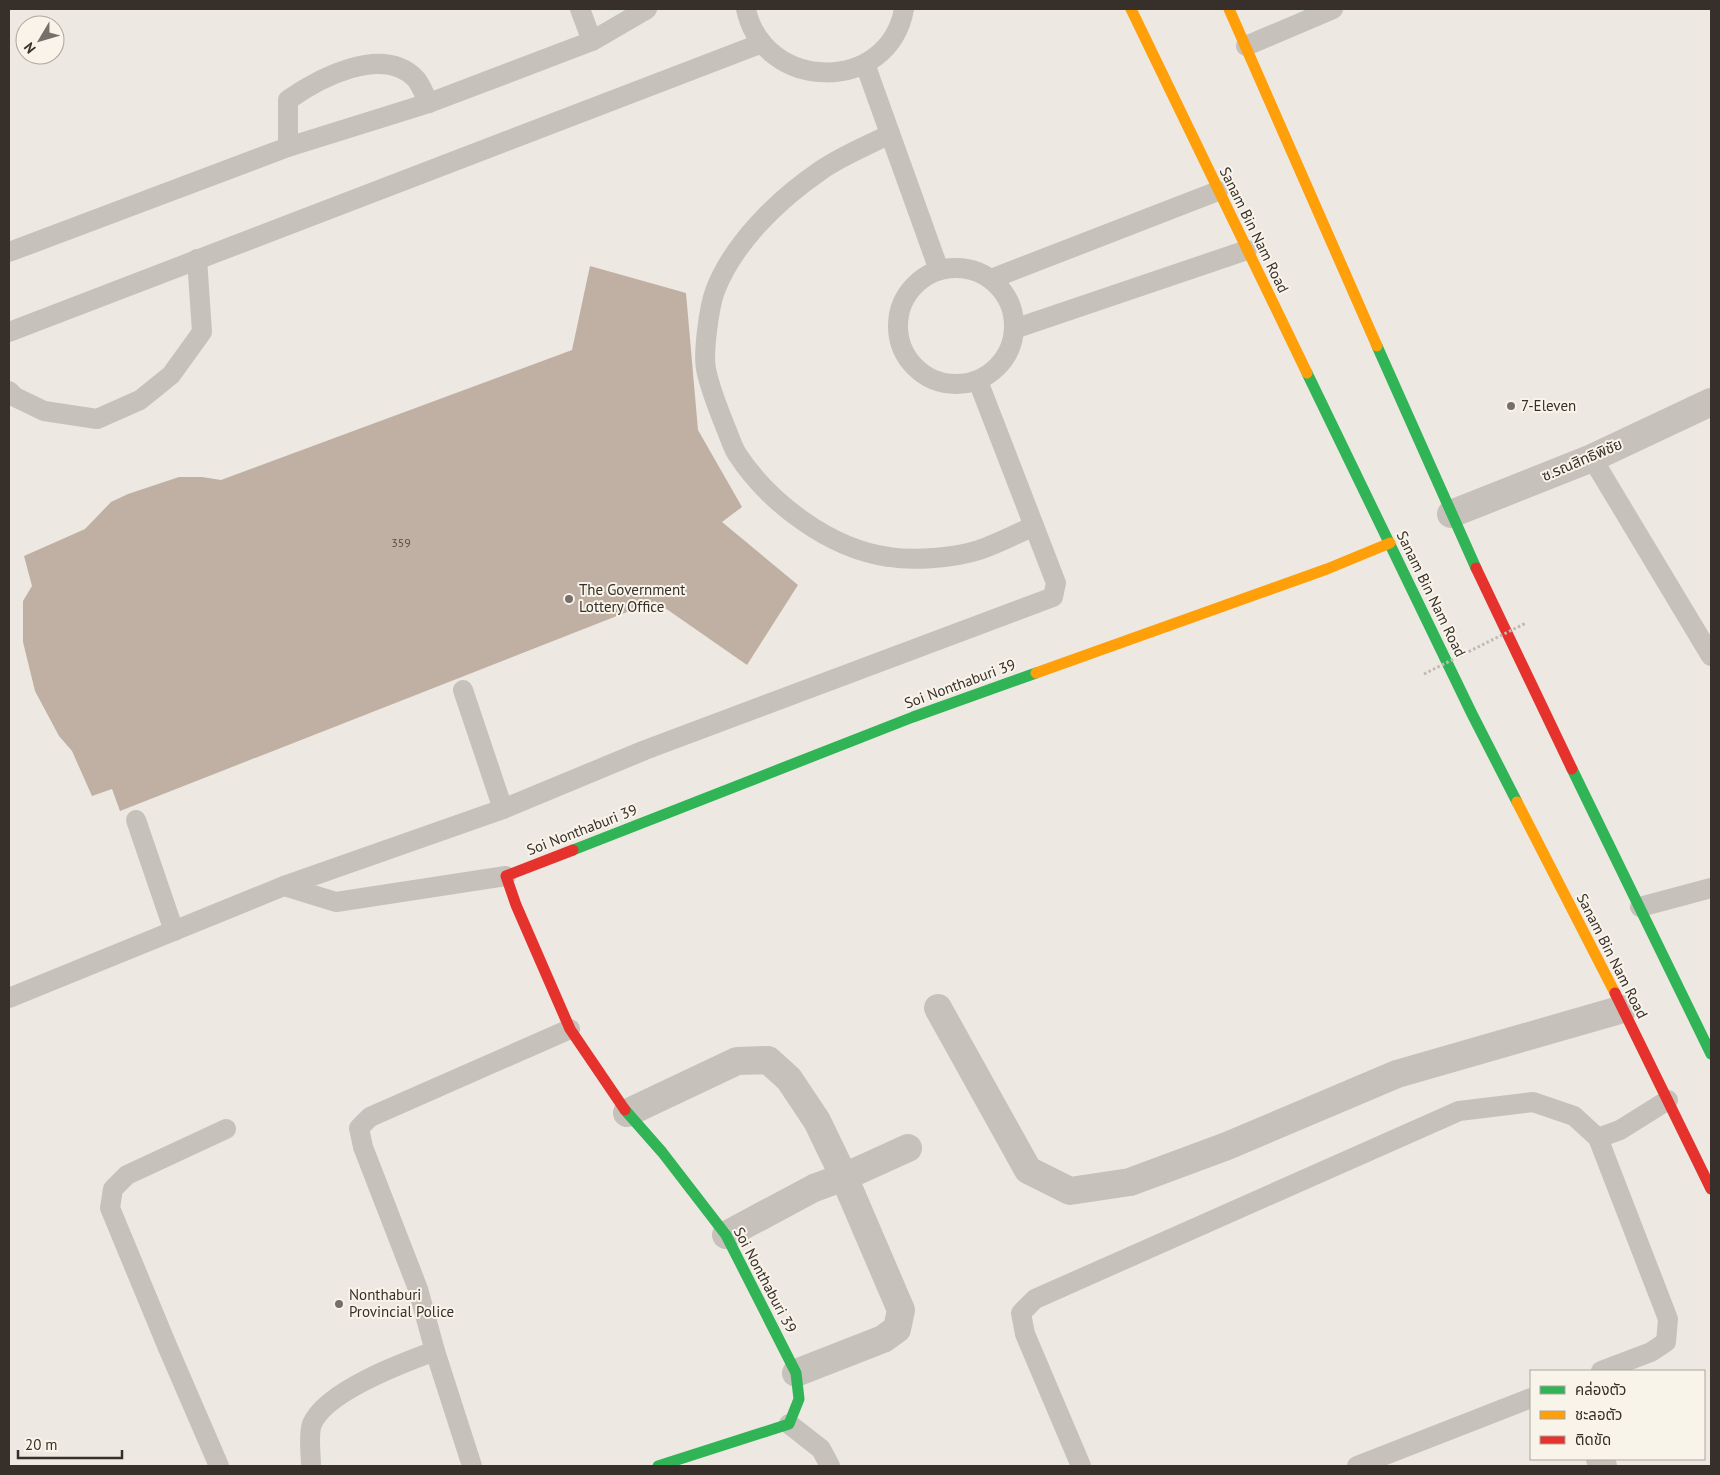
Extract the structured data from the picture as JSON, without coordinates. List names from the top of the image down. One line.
{"streets":{"main road":["Sanam Bin Nam Road","Soi Nonthaburi 39"],"street":["ซ.รณสิทธิพิชัย"]},"crossings":[["Sanam Bin Nam Road","Soi Nonthaburi 39"]],"places":["7-Eleven","The Government Lottery Office","Nonthaburi Provincial Police"],"house_numbers":["359"],"legend":["คล่องตัว","ชะลอตัว","ติดขัด"],"scale_bar":"20 m","north":"bottom left"}
